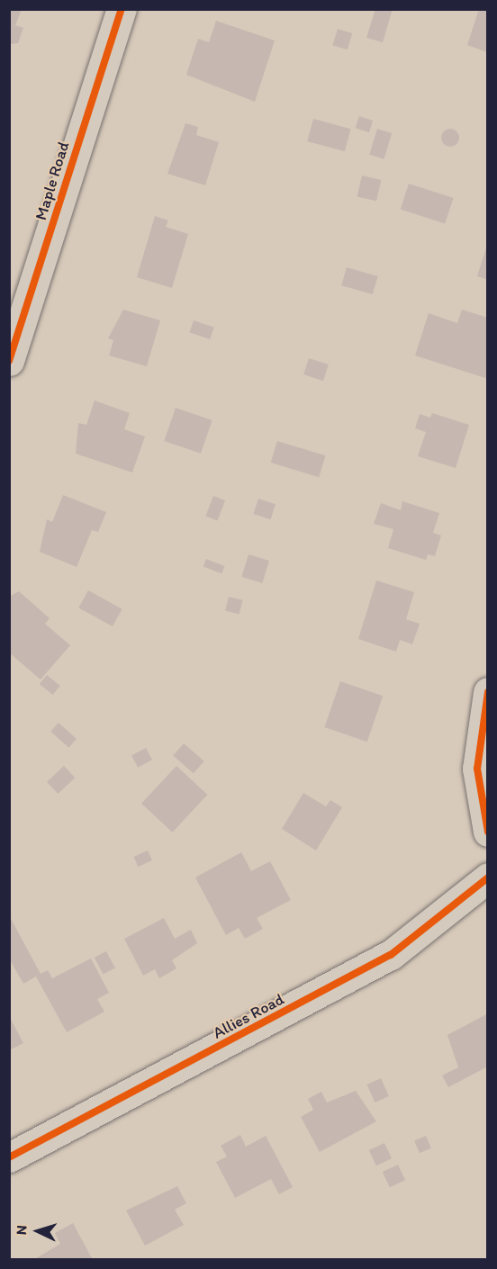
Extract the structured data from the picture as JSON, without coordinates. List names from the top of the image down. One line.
{"streets":{"street":["Maple Road","Allies Road"]},"north":"left"}
